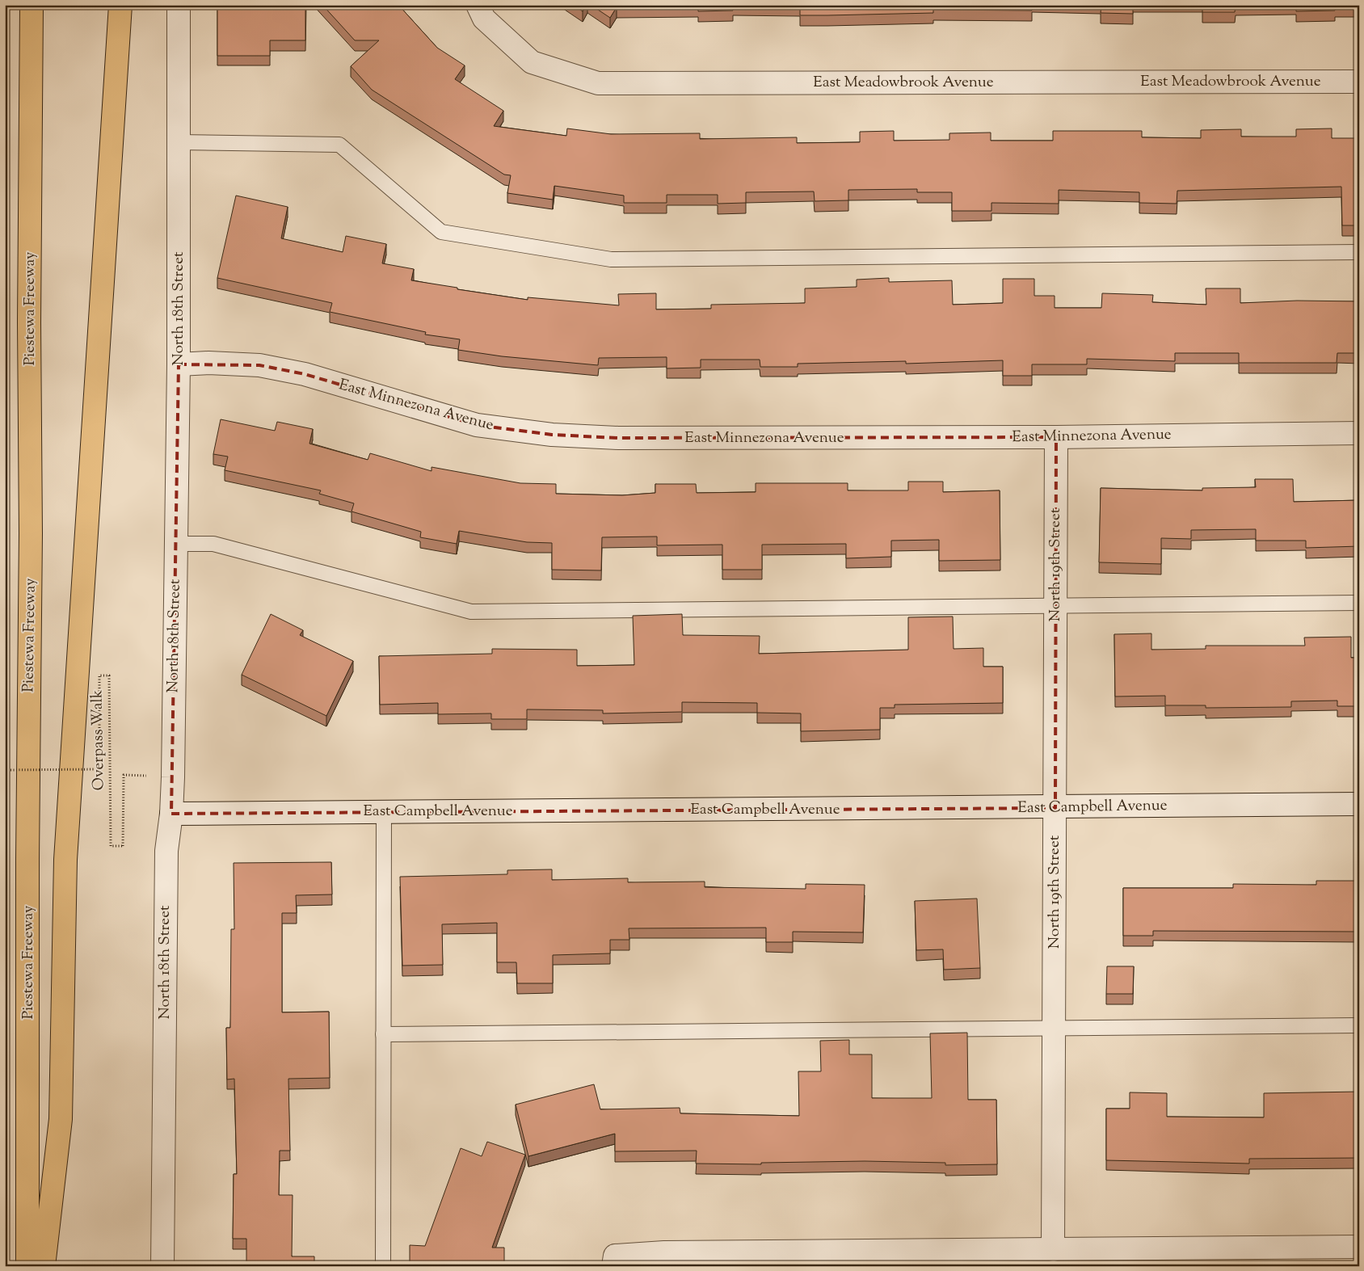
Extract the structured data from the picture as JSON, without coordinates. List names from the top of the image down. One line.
{"streets":{"highway":["Piestewa Freeway"],"street":["East Meadowbrook Avenue","North 18th Street","East Minnezona Avenue","North 19th Street","East Campbell Avenue"],"path":["Overpass Walk"]},"crossings":[["North 18th Street","East Minnezona Avenue"],["North 18th Street","Overpass Walk"],["North 18th Street","East Campbell Avenue"],["East Minnezona Avenue","North 19th Street"],["North 19th Street","East Campbell Avenue"]]}
